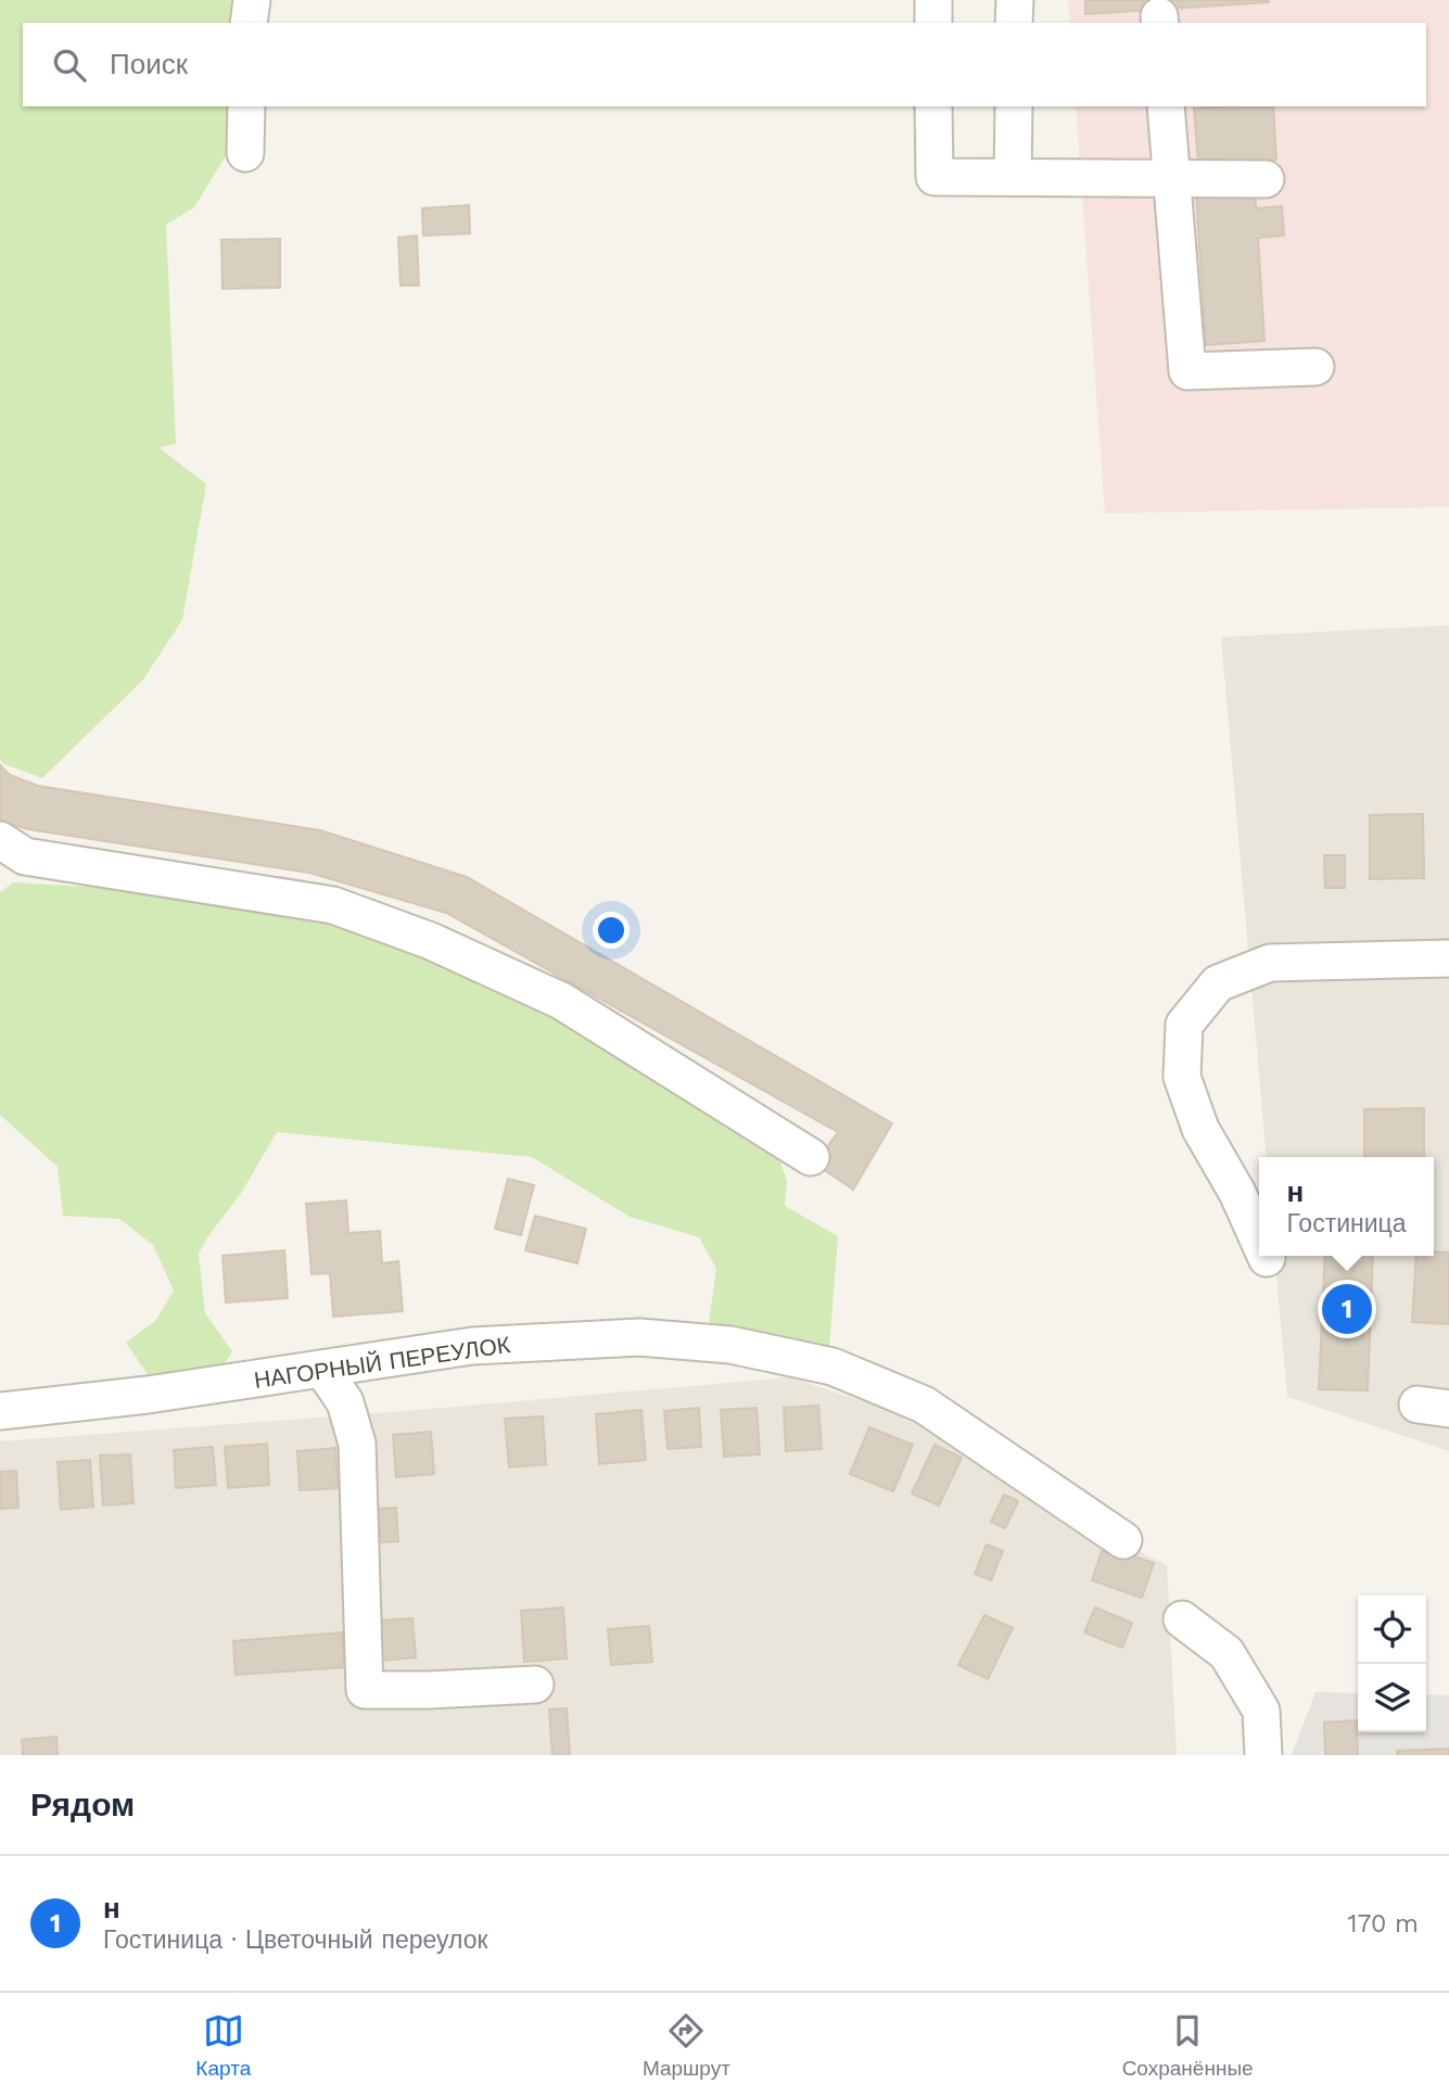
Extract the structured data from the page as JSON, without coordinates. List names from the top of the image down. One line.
{"streets":{"street":["НАГОРНЫЙ ПЕРЕУЛОК"]},"page":{"search":"Поиск","popup":["н","Гостиница"],"pins":"1","heading":"Рядом","list":[{"mark":"1","name":"н","note":"Гостиница · Цветочный переулок","value":"170 m"}],"nav":["Карта","Маршрут","Сохранённые"]}}
